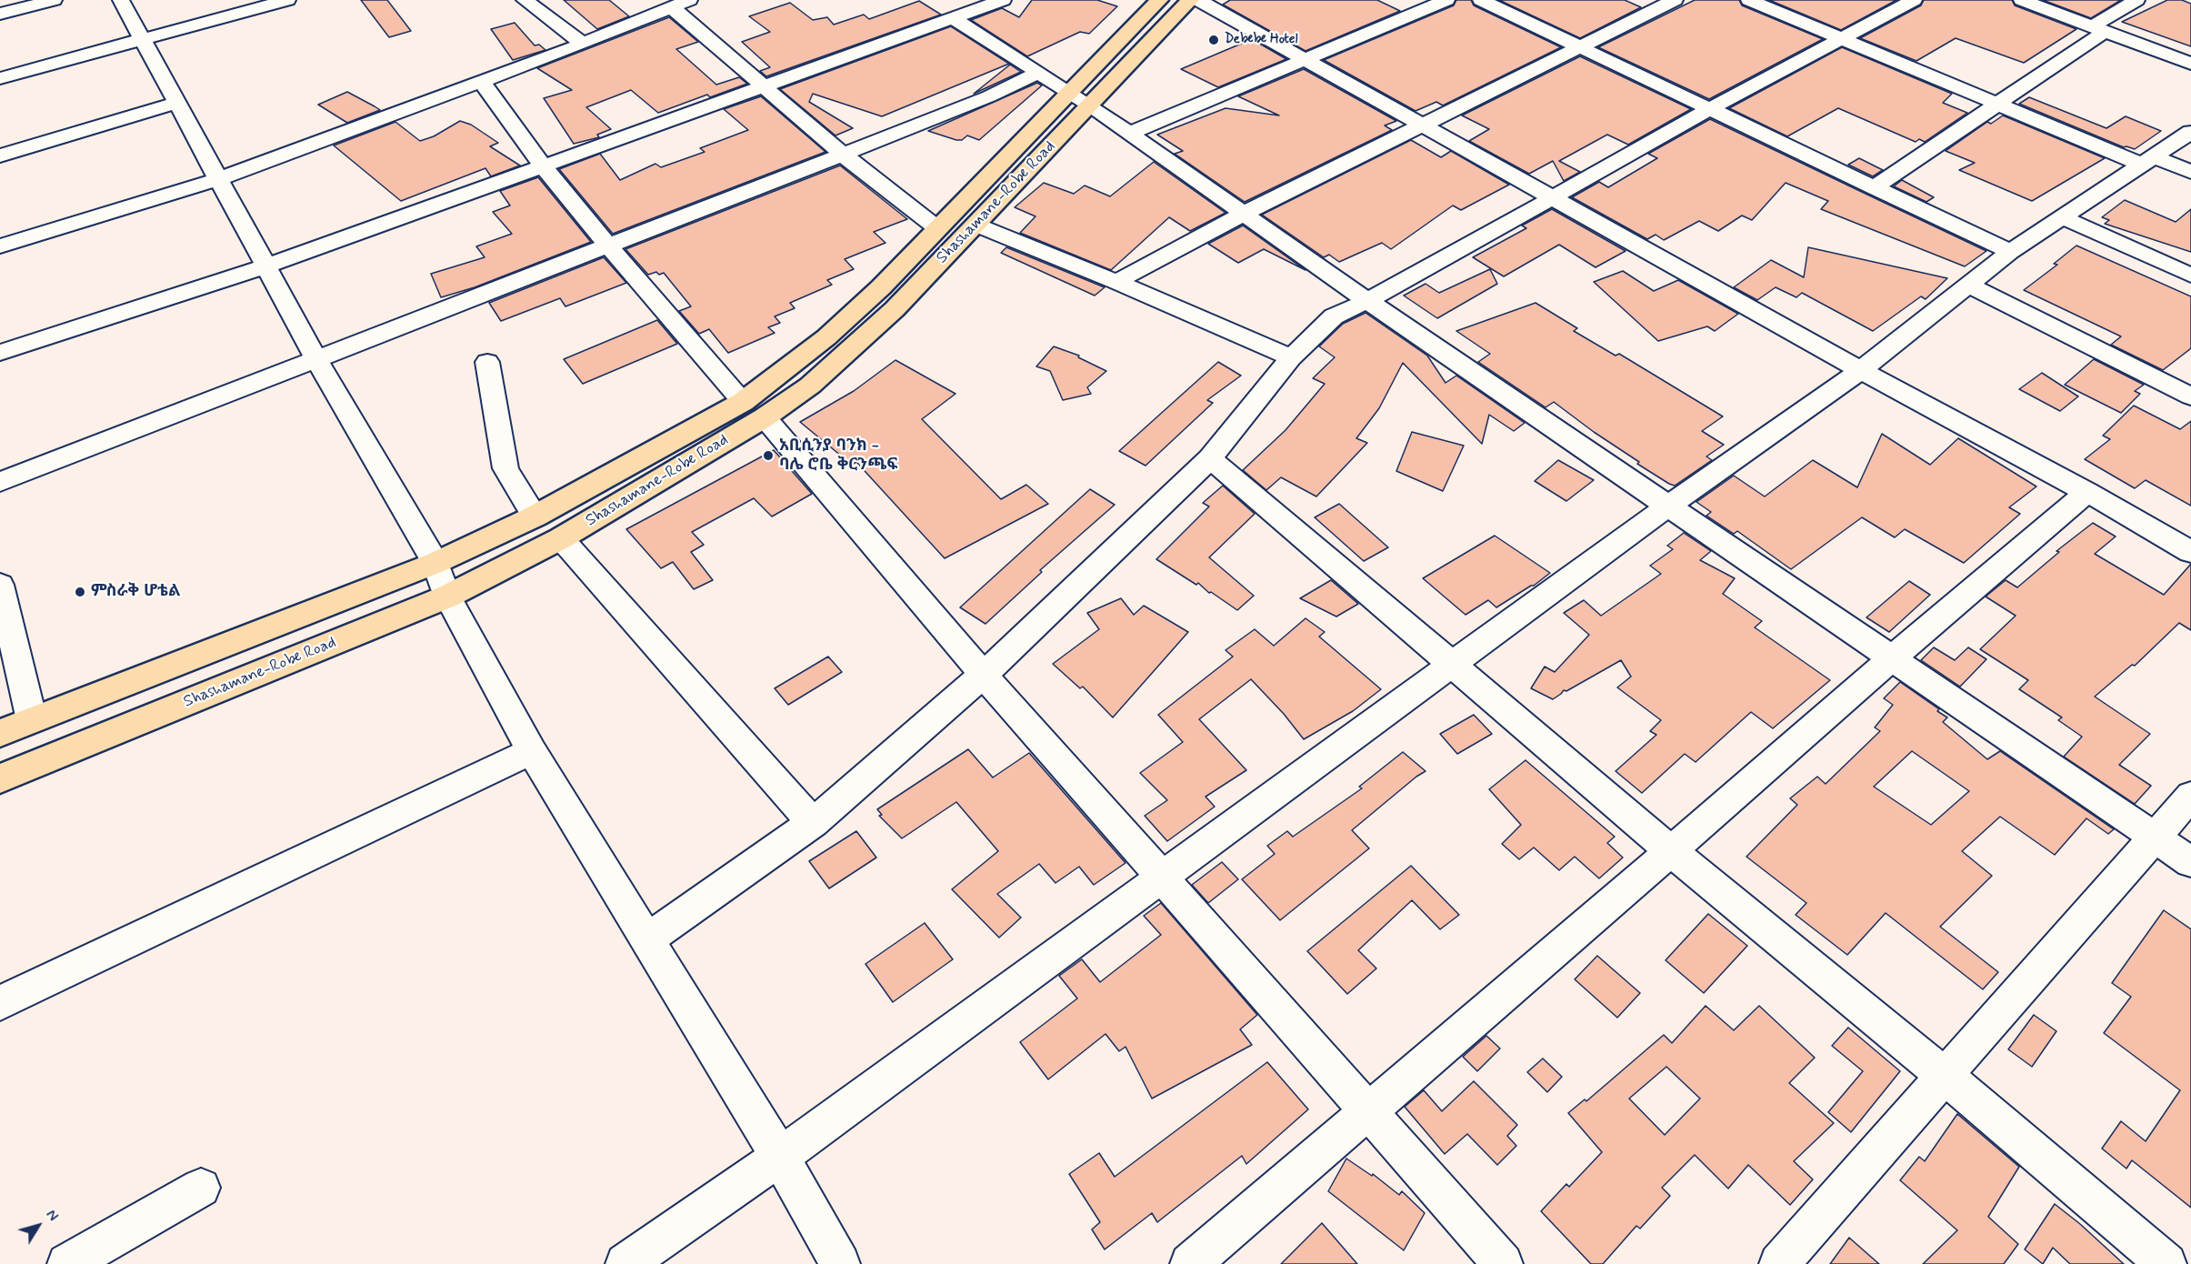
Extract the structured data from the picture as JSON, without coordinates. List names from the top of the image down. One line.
{"streets":{"main road":["Shashamane-Robe Road"]},"places":["Debebe Hotel","አቢሲንያ ባንክ - ባሌ ሮቤ ቅርንጫፍ","ምስራቅ ሆቴል"],"north":"top right"}
